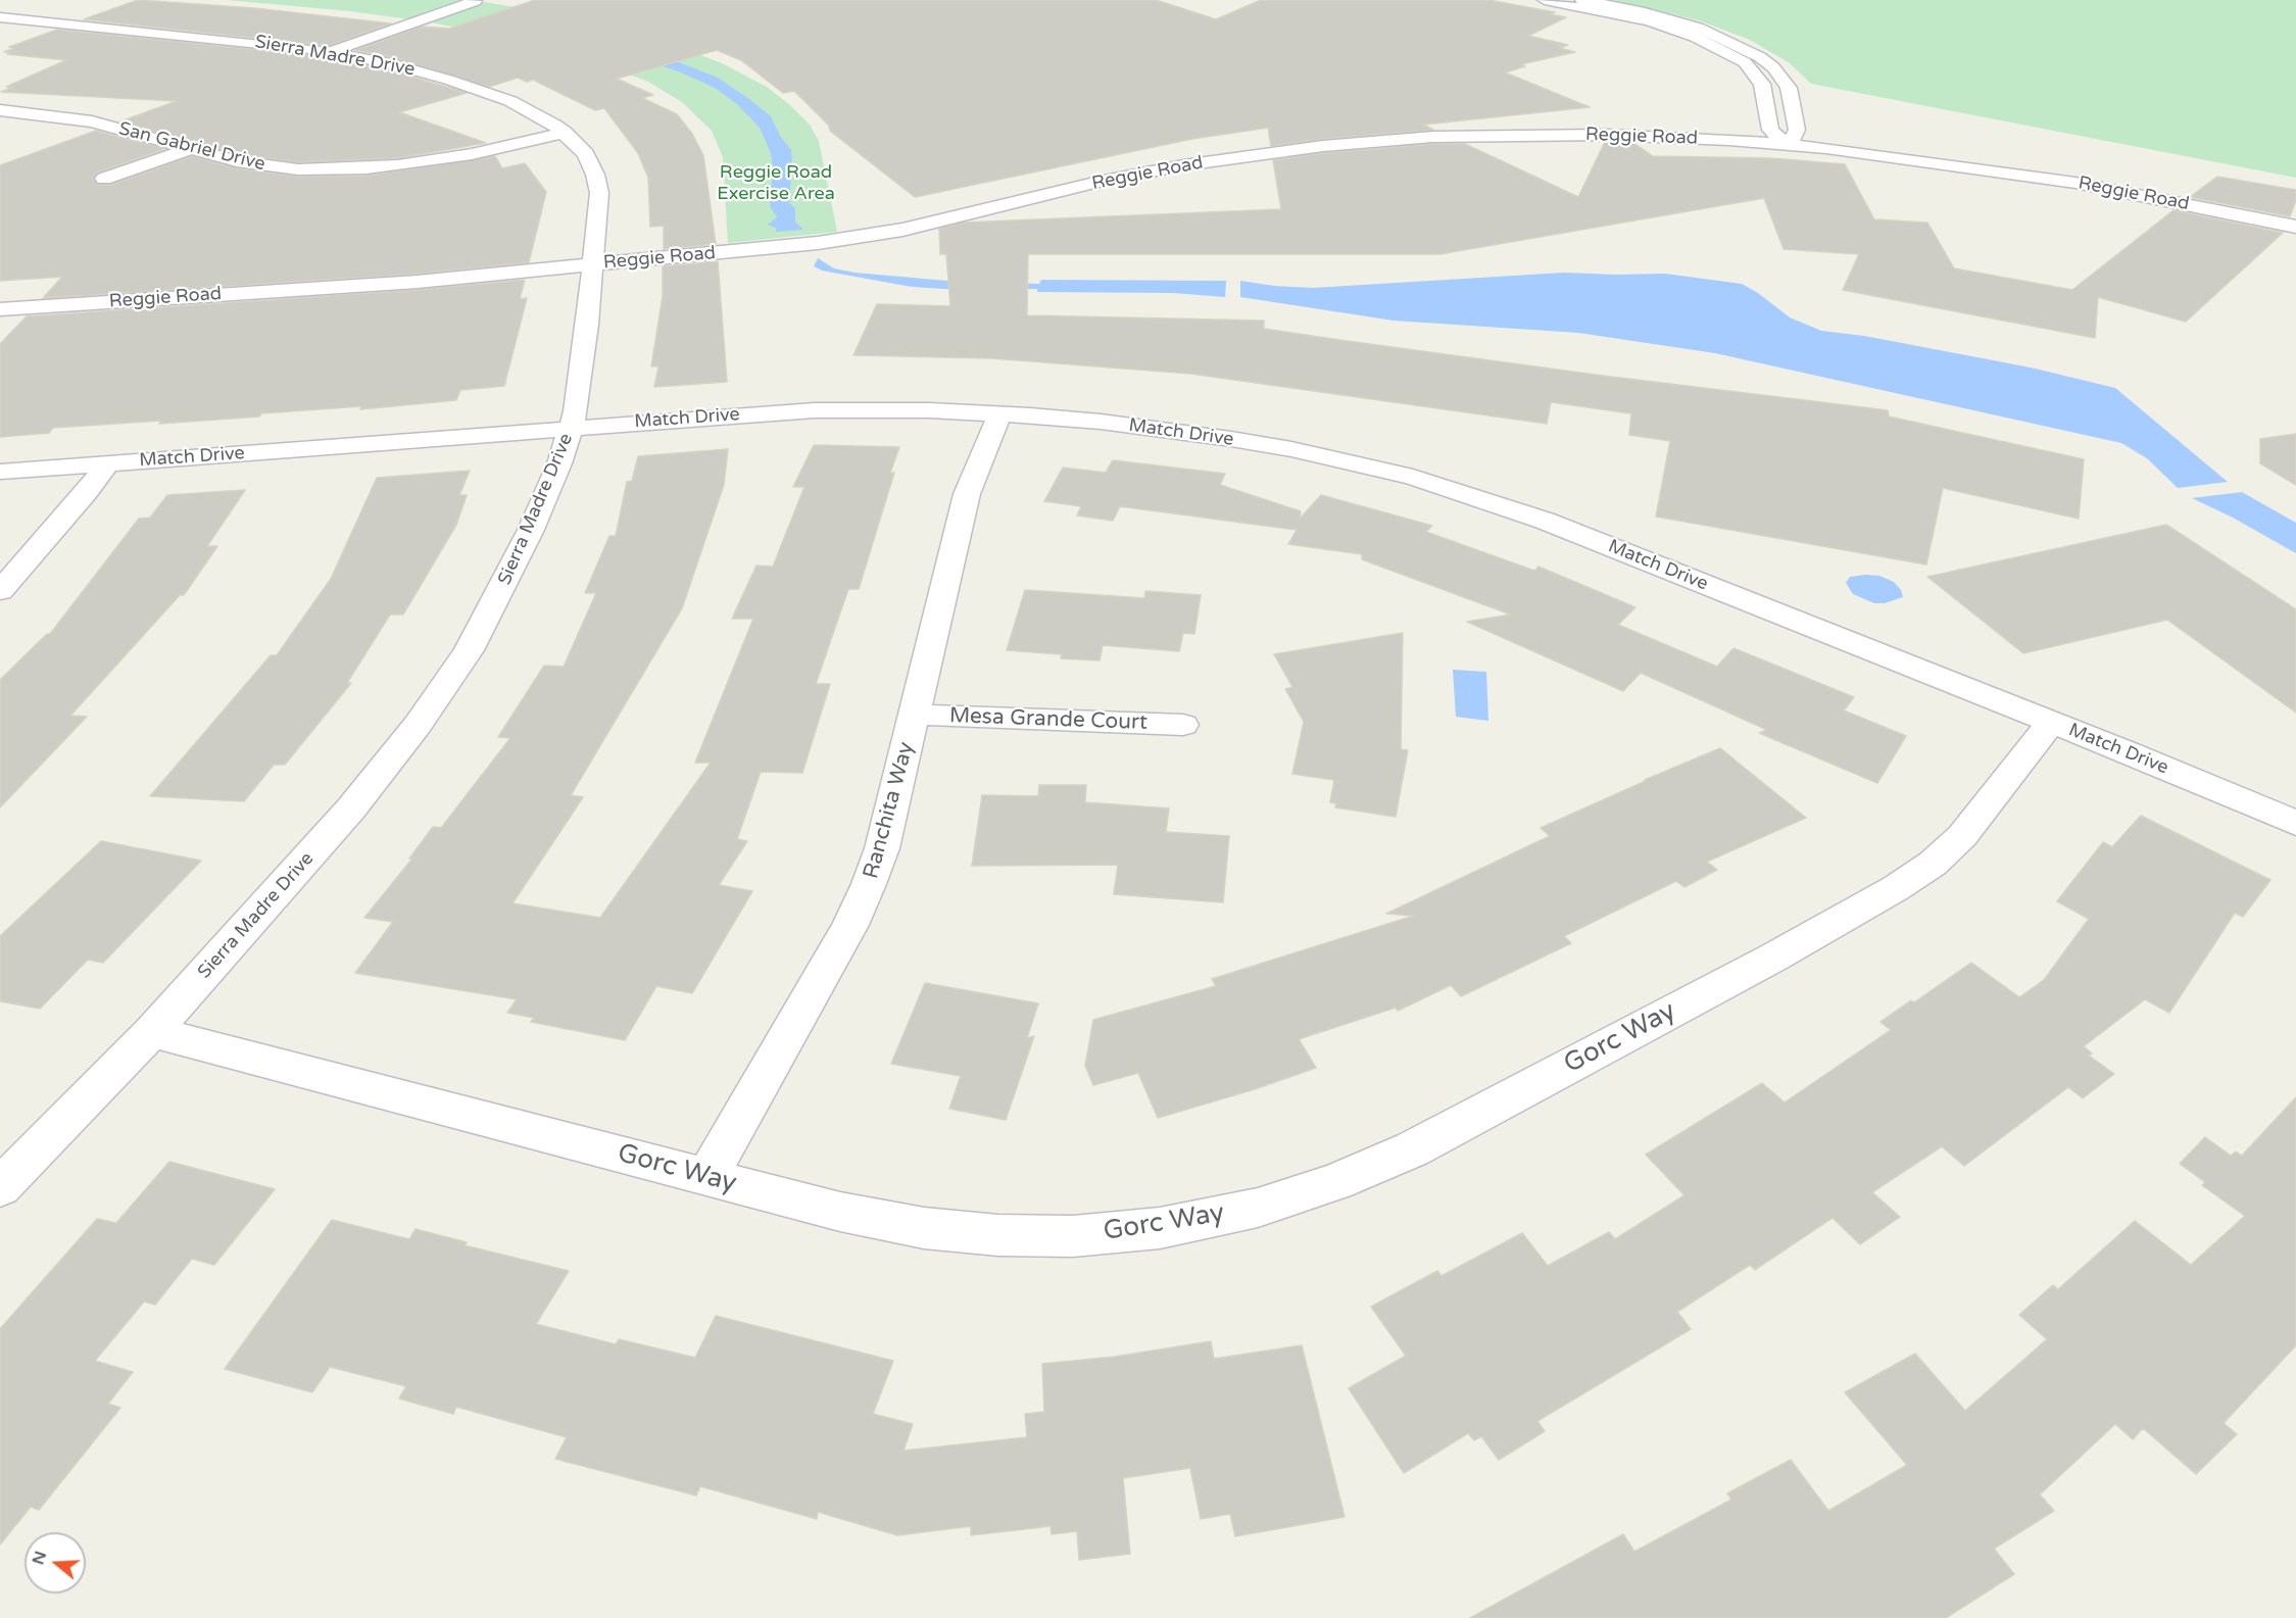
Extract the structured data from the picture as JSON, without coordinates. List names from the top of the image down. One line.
{"streets":{"street":["Sierra Madre Drive","Reggie Road","San Gabriel Drive","Match Drive","Mesa Grande Court","Ranchita Way","Gorc Way"]},"crossings":[["Sierra Madre Drive","Reggie Road"],["Sierra Madre Drive","San Gabriel Drive"],["Sierra Madre Drive","Match Drive"],["Sierra Madre Drive","Gorc Way"],["Match Drive","Ranchita Way"],["Match Drive","Gorc Way"],["Mesa Grande Court","Ranchita Way"],["Ranchita Way","Gorc Way"]],"parks":["Reggie Road Exercise Area"],"north":"left"}
